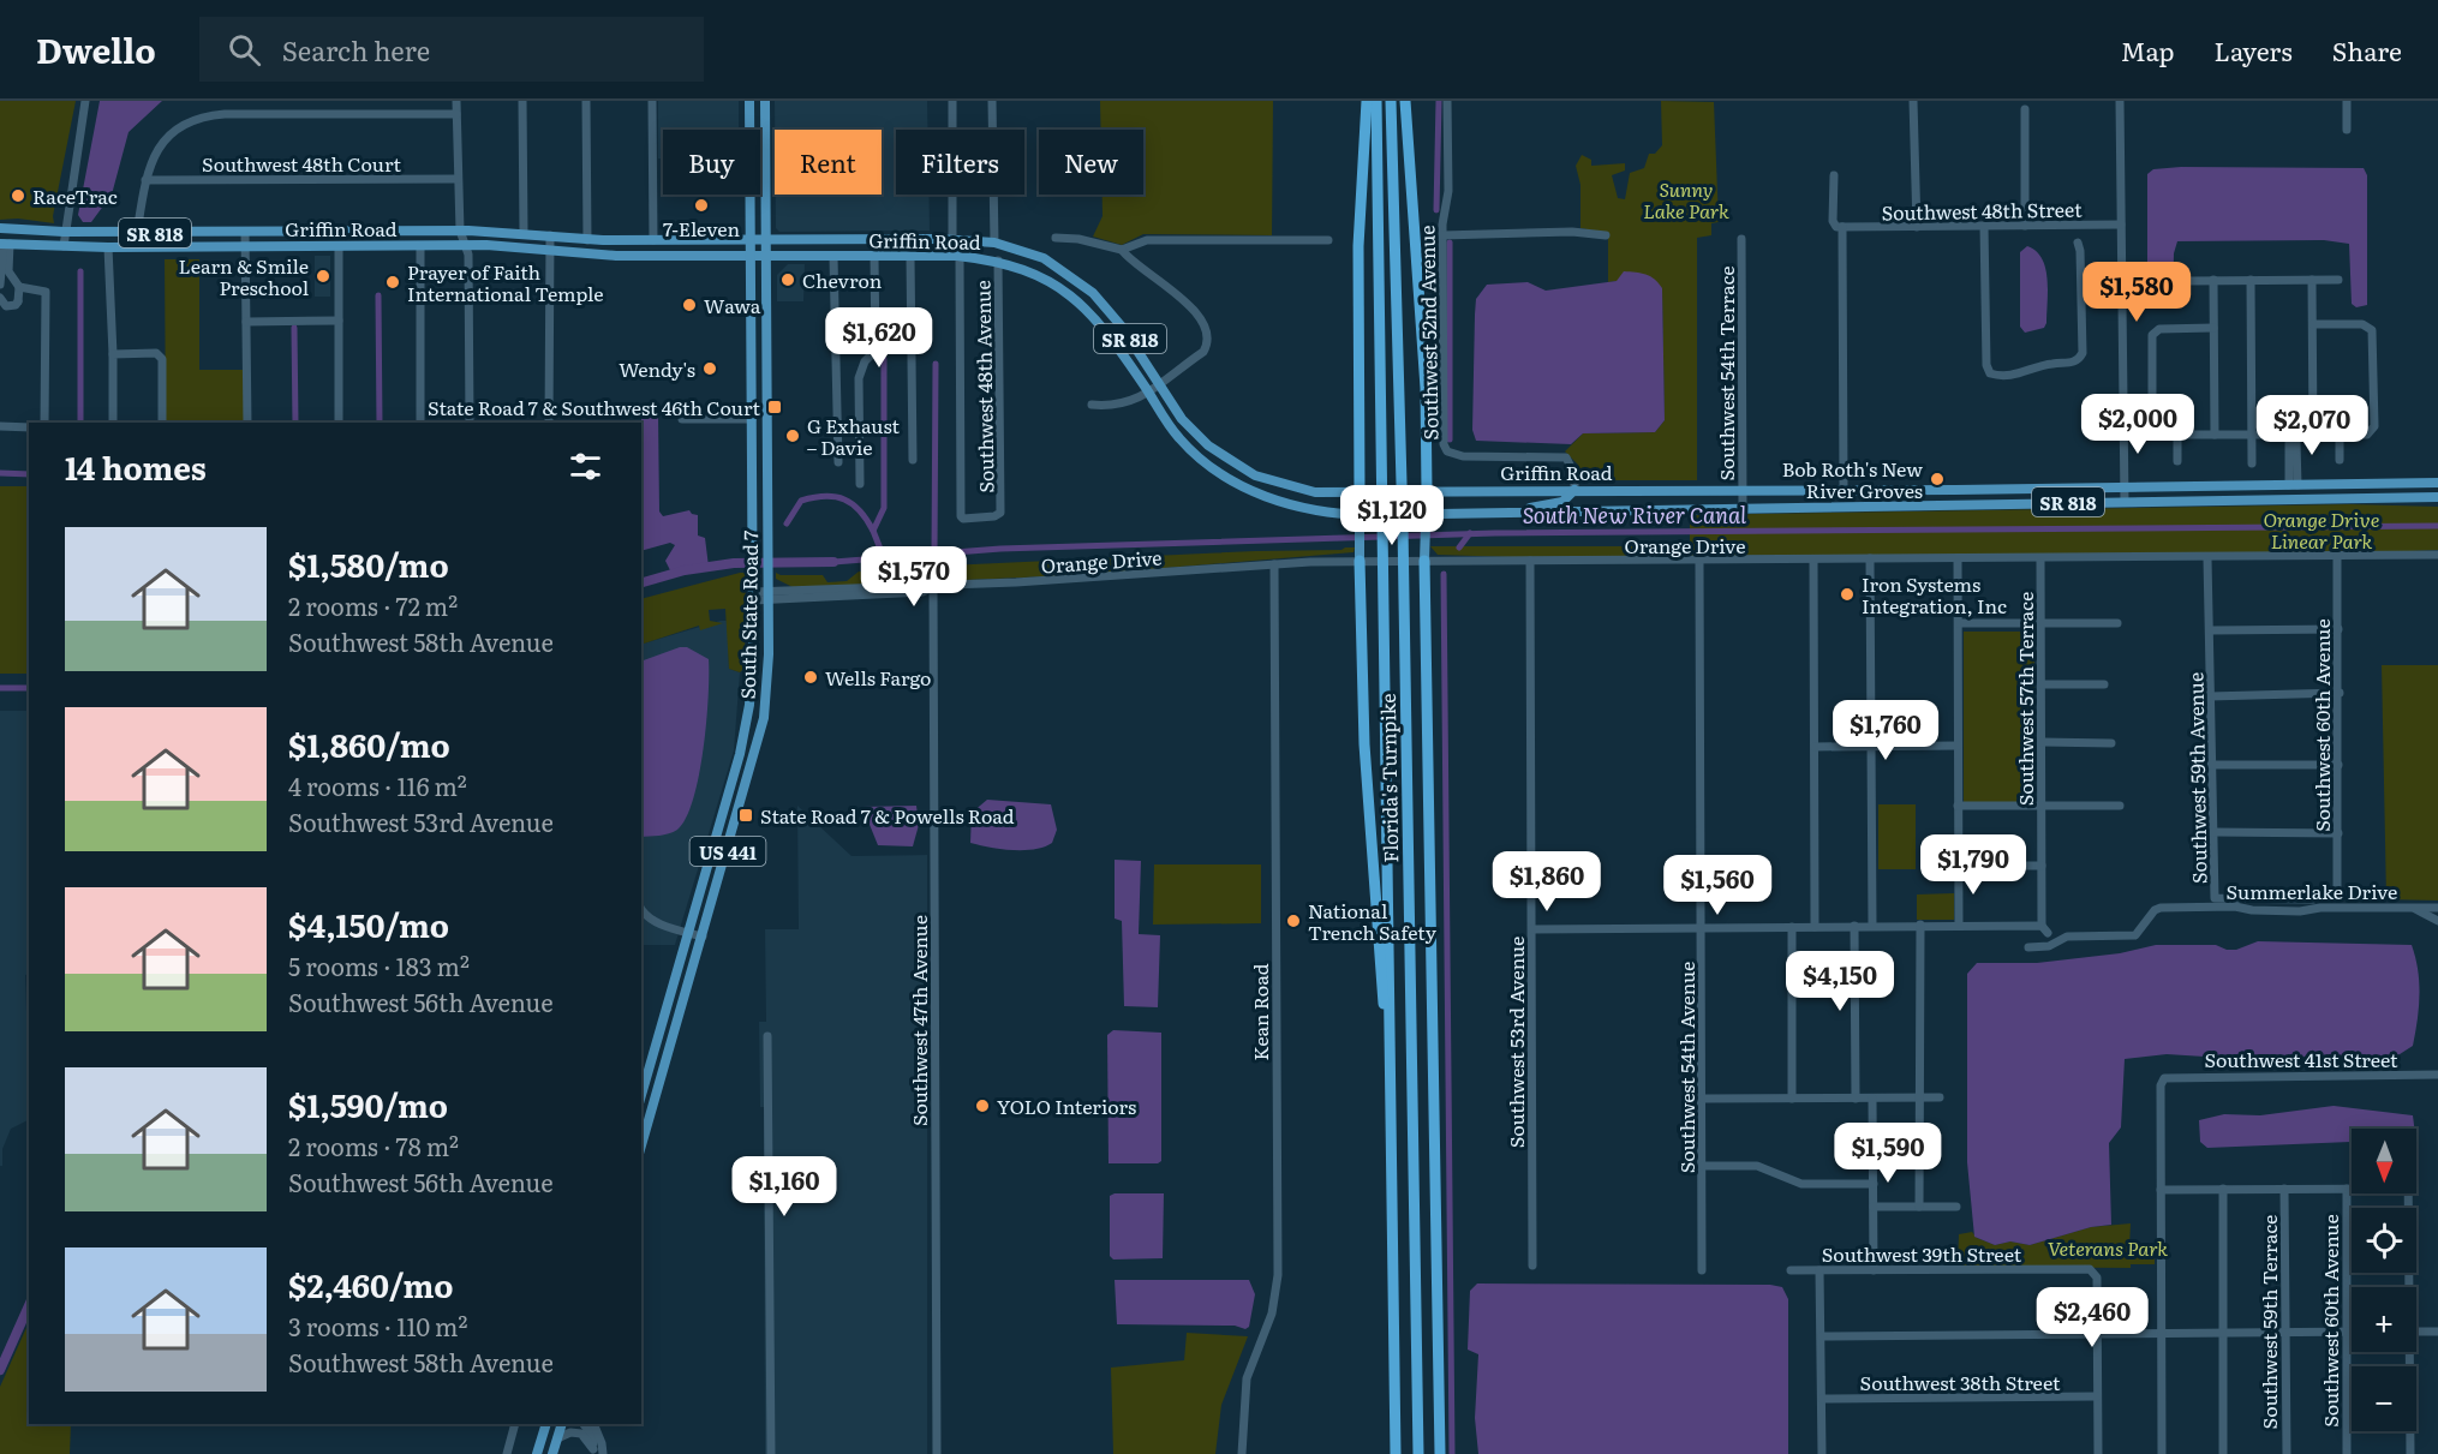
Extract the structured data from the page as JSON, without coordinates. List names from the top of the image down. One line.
{"streets":{"highway":["Florida's Turnpike"],"main road":["Griffin Road","SR 818","South State Road 7","US 441"],"street":["Southwest 48th Court","Southwest 48th Street","Southwest 52nd Avenue","Southwest 54th Terrace","Southwest 48th Avenue","Orange Drive","Southwest 57th Terrace","Southwest 60th Avenue","Southwest 59th Avenue","Summerlake Drive","Kean Road","Southwest 47th Avenue","Southwest 53rd Avenue","Southwest 41st Street","Southwest 54th Avenue","Southwest 39th Street","Southwest 59th Terrace","Southwest 38th Street"]},"crossings":[["Griffin Road","Southwest 52nd Avenue"],["Griffin Road","Southwest 54th Terrace"],["Griffin Road","Southwest 48th Avenue"],["Griffin Road","South State Road 7"],["Orange Drive","South State Road 7"],["Orange Drive","Southwest 57th Terrace"],["Orange Drive","Southwest 60th Avenue"],["Orange Drive","Southwest 59th Avenue"],["Orange Drive","Kean Road"],["Orange Drive","Southwest 47th Avenue"],["Orange Drive","Southwest 53rd Avenue"],["Orange Drive","Southwest 54th Avenue"]],"water":["South New River Canal"],"parks":["Sunny Lake Park","Orange Drive Linear Park","Veterans Park"],"places":{"other":["RaceTrac","7-Eleven","Learn & Smile Preschool","Chevron","Prayer of Faith International Temple","Wawa","Wendy's","G Exhaust – Davie","Bob Roth's New River Groves","Iron Systems Integration, Inc","Wells Fargo","National Trench Safety","YOLO Interiors"],"transit":["State Road 7 & Southwest 46th Court","State Road 7 & Powells Road"]},"north":"bottom","page":{"header":"Dwello","search":"Search here","nav":["Map","Layers","Share"],"chip":["Buy","Rent","Filters","New"],"price":["$1,580","$1,620","$2,000","$2,070","$1,120","$1,570","$1,760","$1,790","$1,860","$1,560","$4,150","$1,590","$1,160","$2,460"],"heading":"14 homes","list":[{"name":"$1,580/mo","note":"2 rooms · 72 m² · Southwest 58th Avenue"},{"name":"$1,860/mo","note":"4 rooms · 116 m² · Southwest 53rd Avenue"},{"name":"$4,150/mo","note":"5 rooms · 183 m² · Southwest 56th Avenue"},{"name":"$1,590/mo","note":"2 rooms · 78 m² · Southwest 56th Avenue"},{"name":"$2,460/mo","note":"3 rooms · 110 m² · Southwest 58th Avenue"}],"map_buttons":["+","−"]}}
